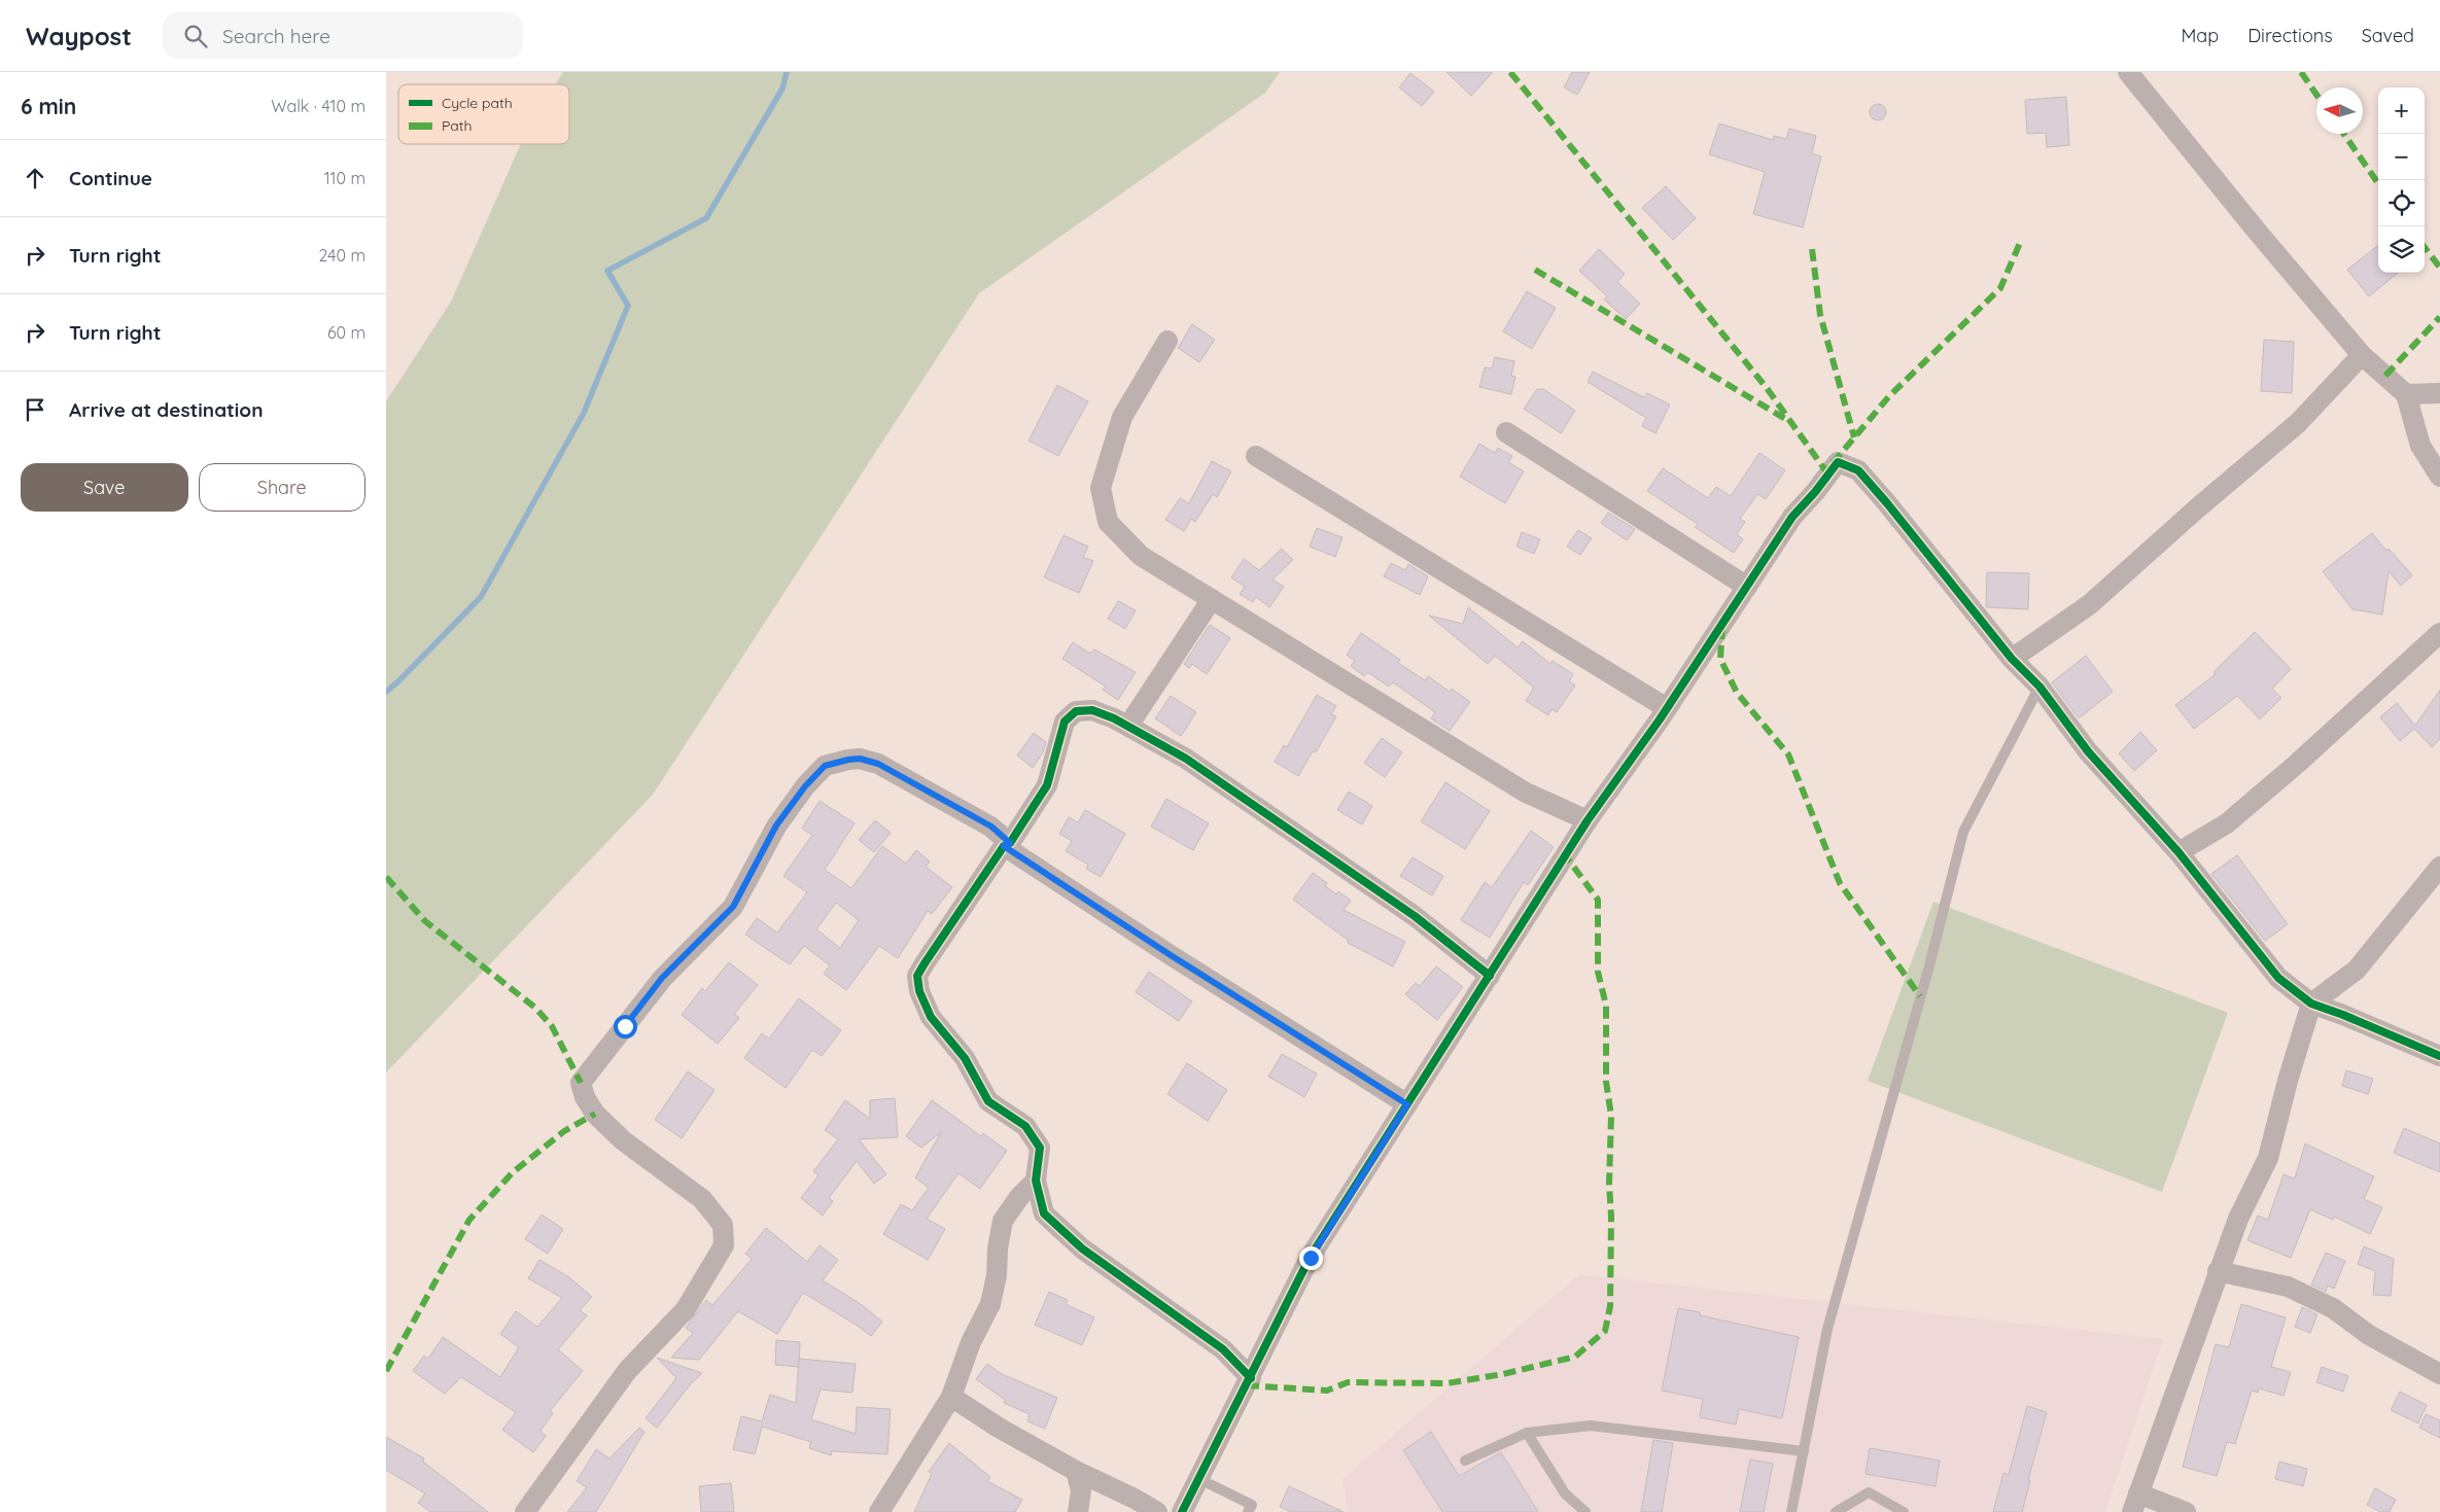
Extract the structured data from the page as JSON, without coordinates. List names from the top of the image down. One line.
{"legend":["Cycle path","Path"],"north":"left","page":{"header":"Waypost","search":"Search here","nav":["Map","Directions","Saved"],"heading":["6 min","Walk · 410 m"],"map_buttons":["+","−"],"list":[["Continue","110 m"],["Turn right","240 m"],["Turn right","60 m"],"Arrive at destination"],"buttons":["Save","Share"]}}
